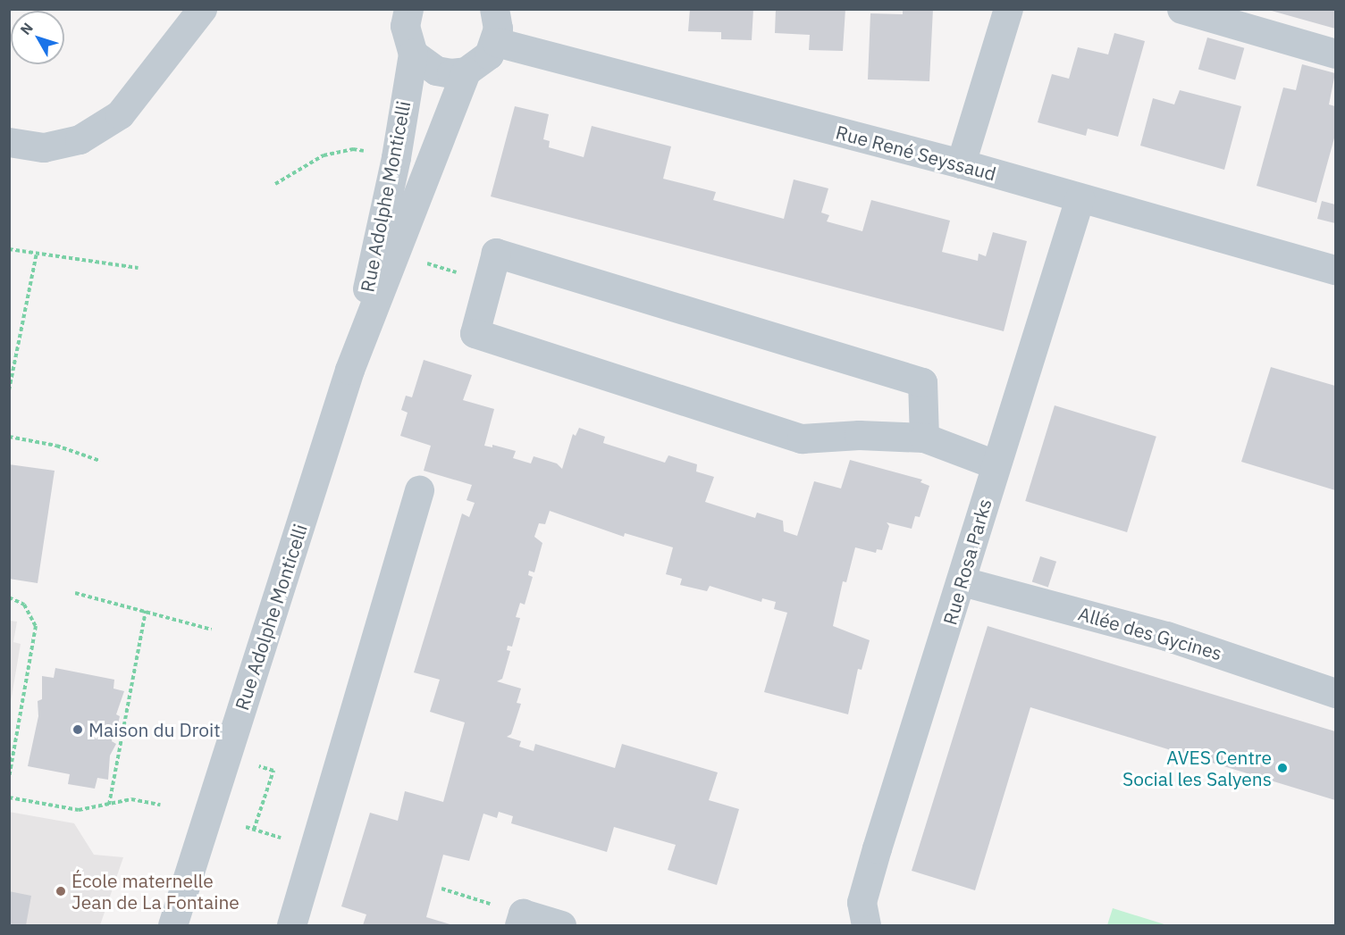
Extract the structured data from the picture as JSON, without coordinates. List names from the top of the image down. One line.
{"streets":{"street":["Rue René Seyssaud","Rue Adolphe Monticelli","Rue Rosa Parks","Allée des Gycines"]},"crossings":[["Rue René Seyssaud","Rue Rosa Parks"],["Rue Rosa Parks","Allée des Gycines"]],"places":["Maison du Droit","AVES Centre Social les Salyens","École maternelle Jean de La Fontaine"],"north":"top left"}
